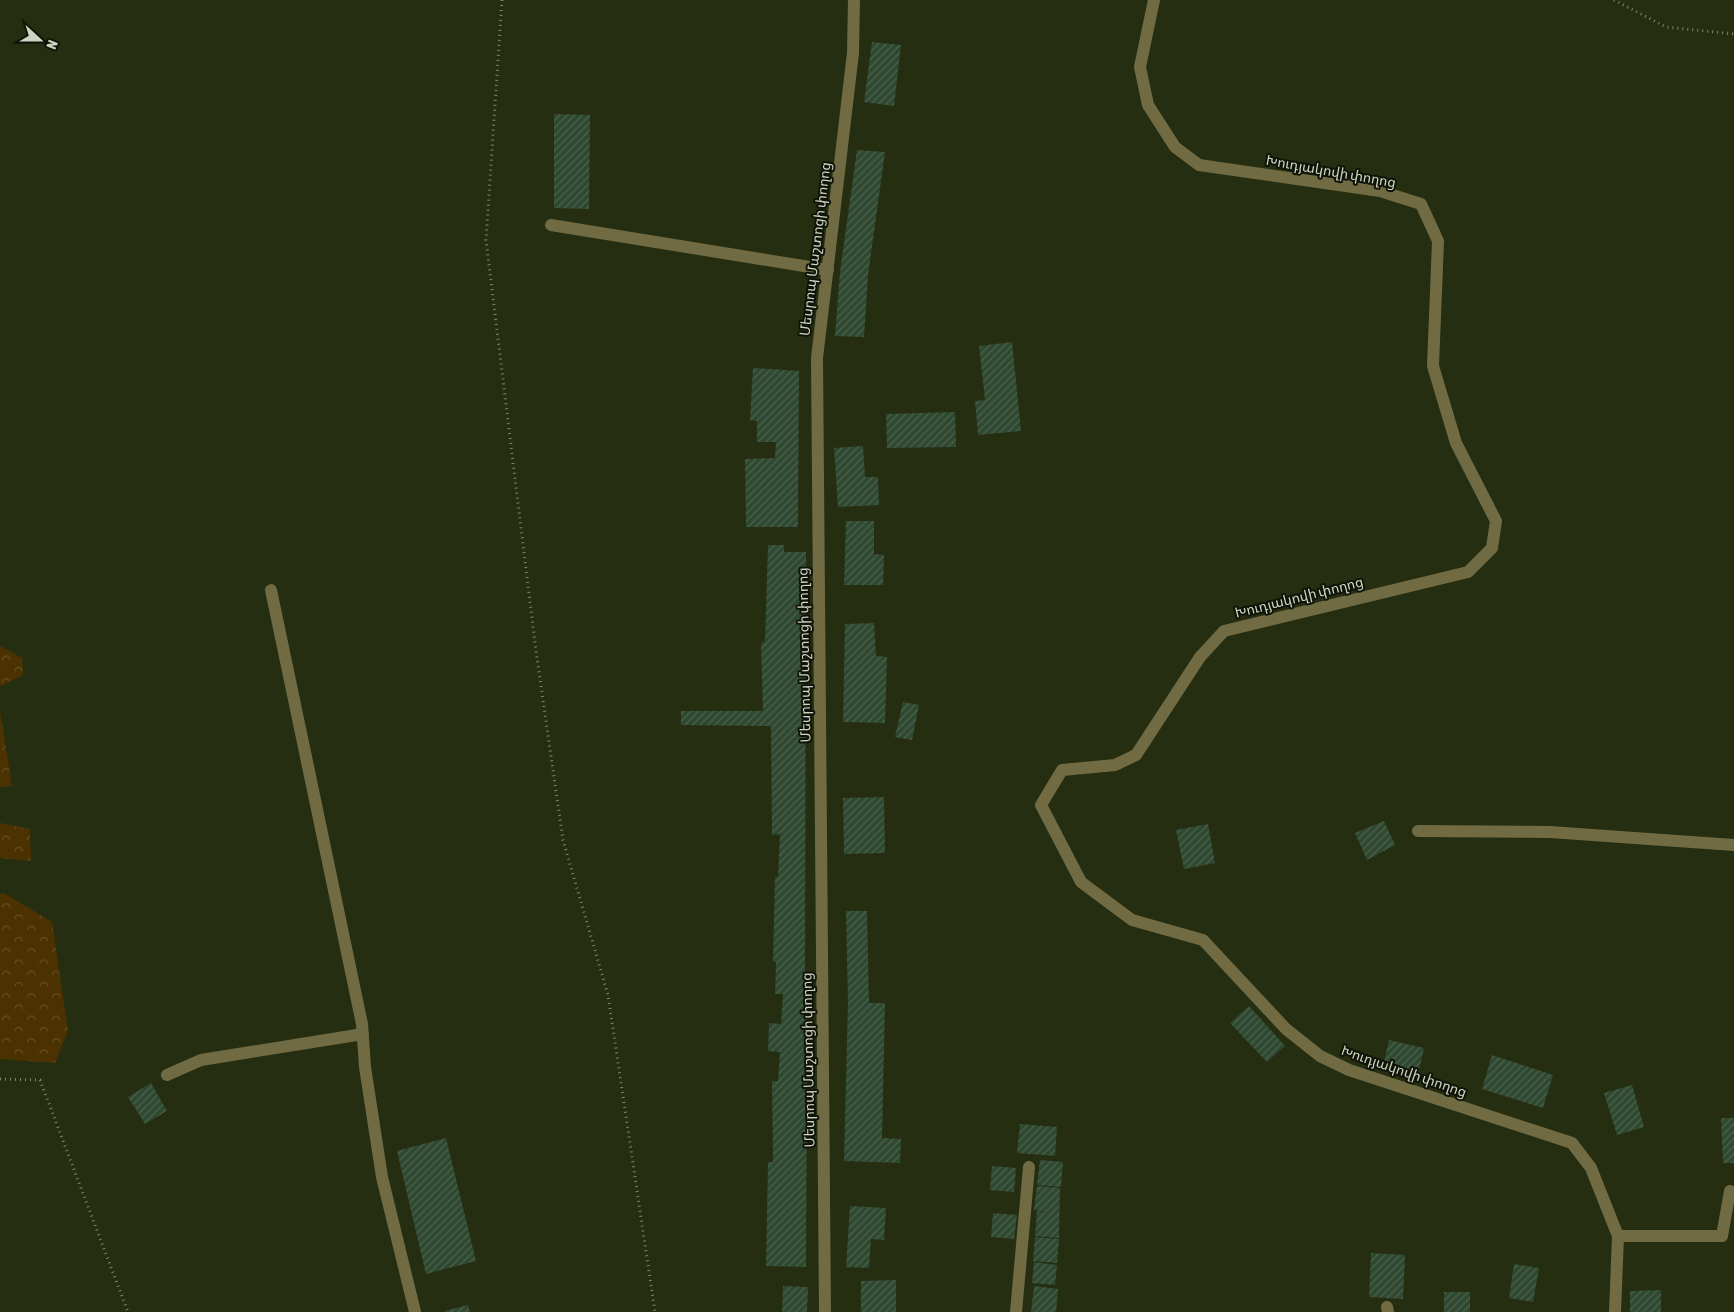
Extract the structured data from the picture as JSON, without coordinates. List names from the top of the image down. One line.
{"streets":{"street":["Խուդյակովի փողոց","Մեսրոպ Մաշտոցի փողոց"]},"north":"right"}
